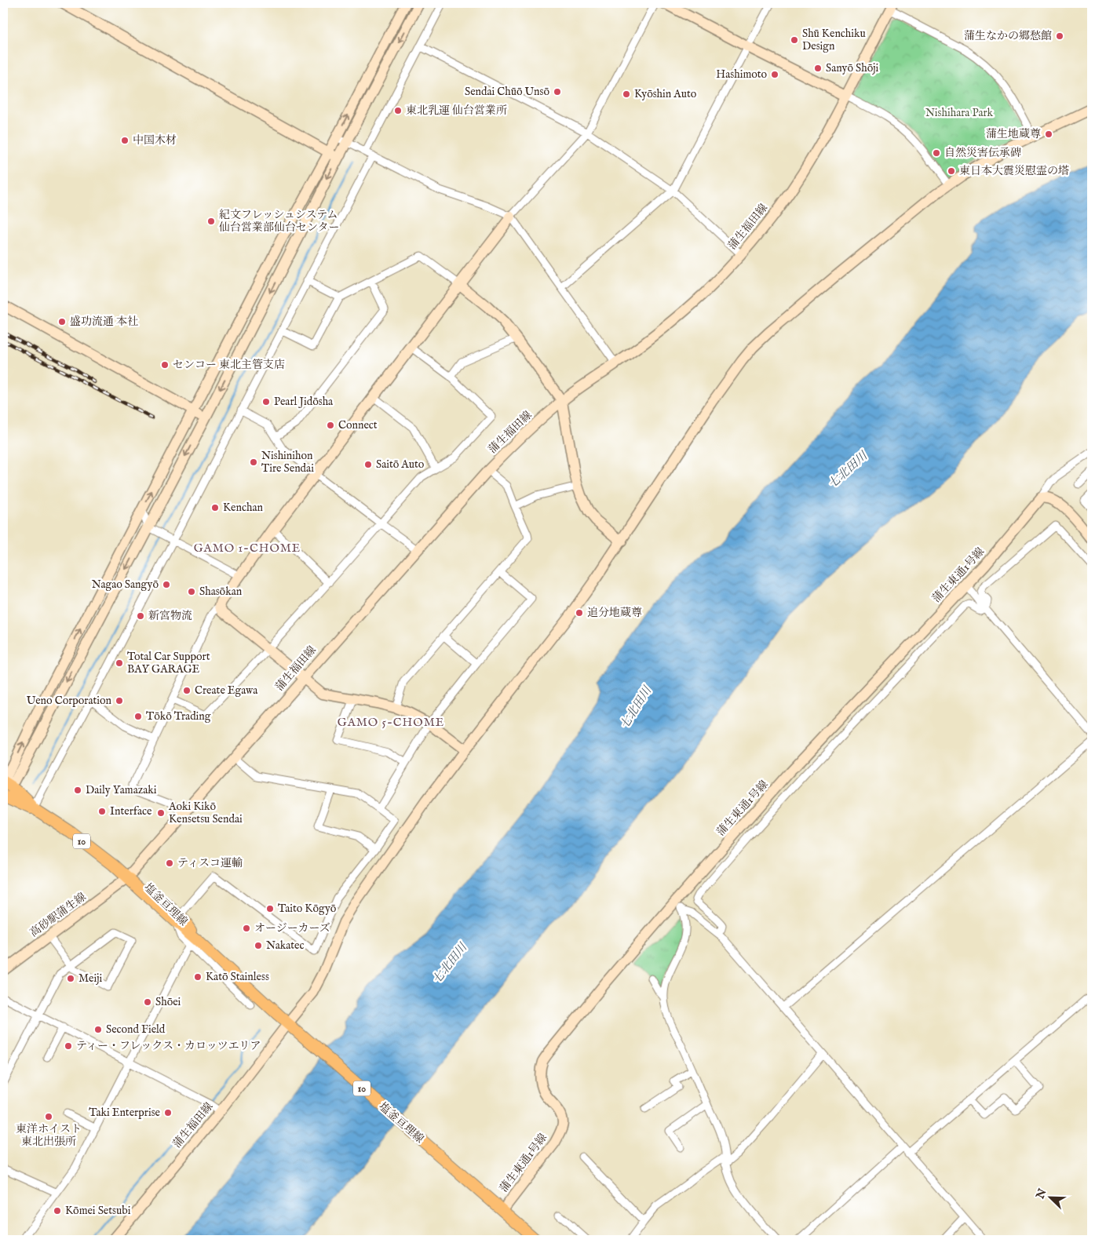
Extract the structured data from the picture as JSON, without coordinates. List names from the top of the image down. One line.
{"streets":{"main road":["10","塩釜亘理線"],"street":["蒲生福田線","蒲生東通1号線","高砂駅蒲生線"]},"crossings":[["蒲生福田線","塩釜亘理線"],["蒲生福田線","高砂駅蒲生線"],["蒲生東通1号線","塩釜亘理線"],["10","塩釜亘理線"],["塩釜亘理線","高砂駅蒲生線"]],"districts":["GAMO 1-CHOME","GAMO 5-CHOME"],"water":["七北田川"],"parks":["Nishihara Park"],"places":["蒲生なかの郷愁館","Shū Kenchiku Design","Sanyō Shōji","Hashimoto","Sendai Chūō Unsō","Kyōshin Auto","東北乳運 仙台営業所","蒲生地蔵尊","中国木材","自然災害伝承碑","東日本大震災慰霊の塔","紀文フレッシュシステム 仙台営業部仙台センター","盛功流通 本社","センコー 東北主管支店","Pearl Jidōsha","Connect","Nishinihon Tire Sendai","Saitō Auto","Kenchan","Nagao Sangyō","Shasōkan","追分地蔵尊","新宮物流","Total Car Support BAY GARAGE","Create Egawa","Ueno Corporation","Tōkō Trading","Daily Yamazaki","Interface","Aoki Kikō Kensetsu Sendai","ティスコ運輸","Taito Kōgyō","オージーカーズ","Nakatec","Katō Stainless","Meiji","Shōei","Second Field","ティー・フレックス・カロッツエリア","Taki Enterprise","東洋ホイスト 東北出張所","Kōmei Setsubi"],"north":"top left"}
